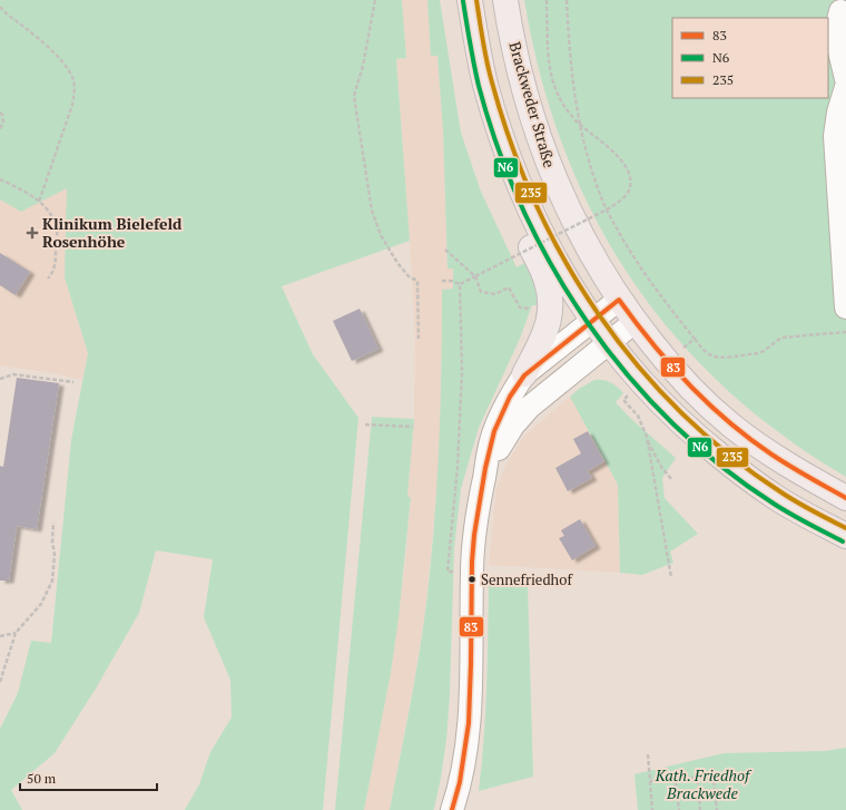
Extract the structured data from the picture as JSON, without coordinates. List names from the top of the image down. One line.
{"streets":{"main road":["Brackweder Straße"]},"parks":["Kath. Friedhof Brackwede"],"places":{"health":["Klinikum Bielefeld Rosenhöhe"],"other":["Sennefriedhof"]},"lines":["transit line 235","transit line N6","transit line 83"],"legend":["83","N6","235"],"scale_bar":"50 m"}
